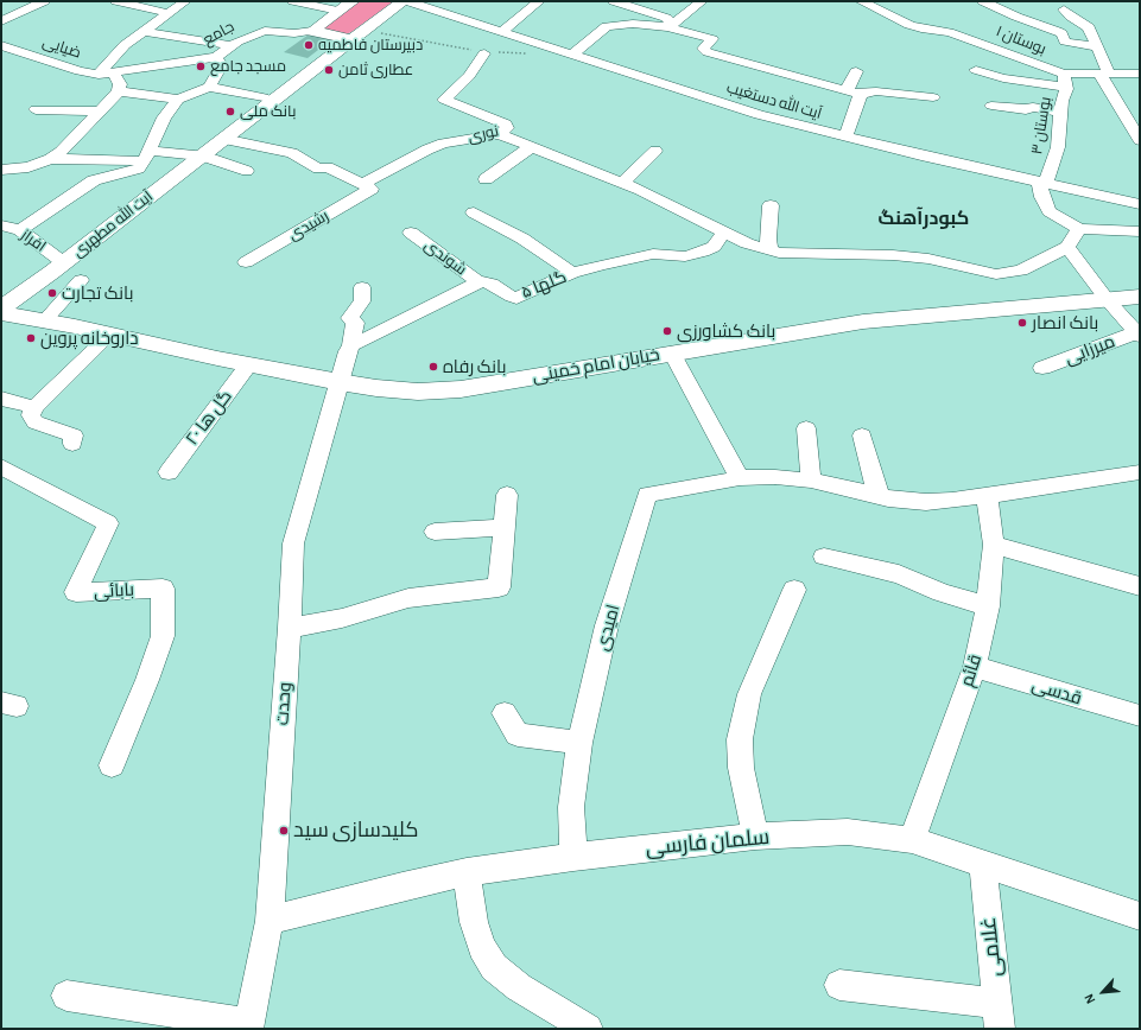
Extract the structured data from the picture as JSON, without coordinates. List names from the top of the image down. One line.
{"streets":{"main road":["آیت الله مطهری","خیابان امام خمینی"],"street":["جامع","بوستان ۱","ضیایی","آیت الله دستغیب","بوستان ۳","نوری","رشیدی","افراز","شوندی","گلها ۵","میرزایی","گل ها ۲۰","بابائی","امیدی","قائم","قدسی","وحدت","سلمان فارسی","غلامی"]},"crossings":[["جامع","ضیایی"],["بوستان ۱","بوستان ۳"],["آیت الله دستغیب","بوستان ۳"],["نوری","رشیدی"],["آیت الله مطهری","افراز"],["شوندی","گلها ۵"],["خیابان امام خمینی","گل ها ۲۰"],["خیابان امام خمینی","وحدت"],["امیدی","سلمان فارسی"],["قائم","قدسی"],["قائم","سلمان فارسی"],["وحدت","سلمان فارسی"],["سلمان فارسی","غلامی"]],"districts":["کبودرآهنگ"],"places":["دبیرستان فاطمیه","مسجد جامع","عطاری ثامن","بانک ملی","بانک تجارت","بانک انصار","بانک کشاورزی","داروخانه پروین","بانک رفاه","کلیدسازی سید"],"north":"bottom left"}
